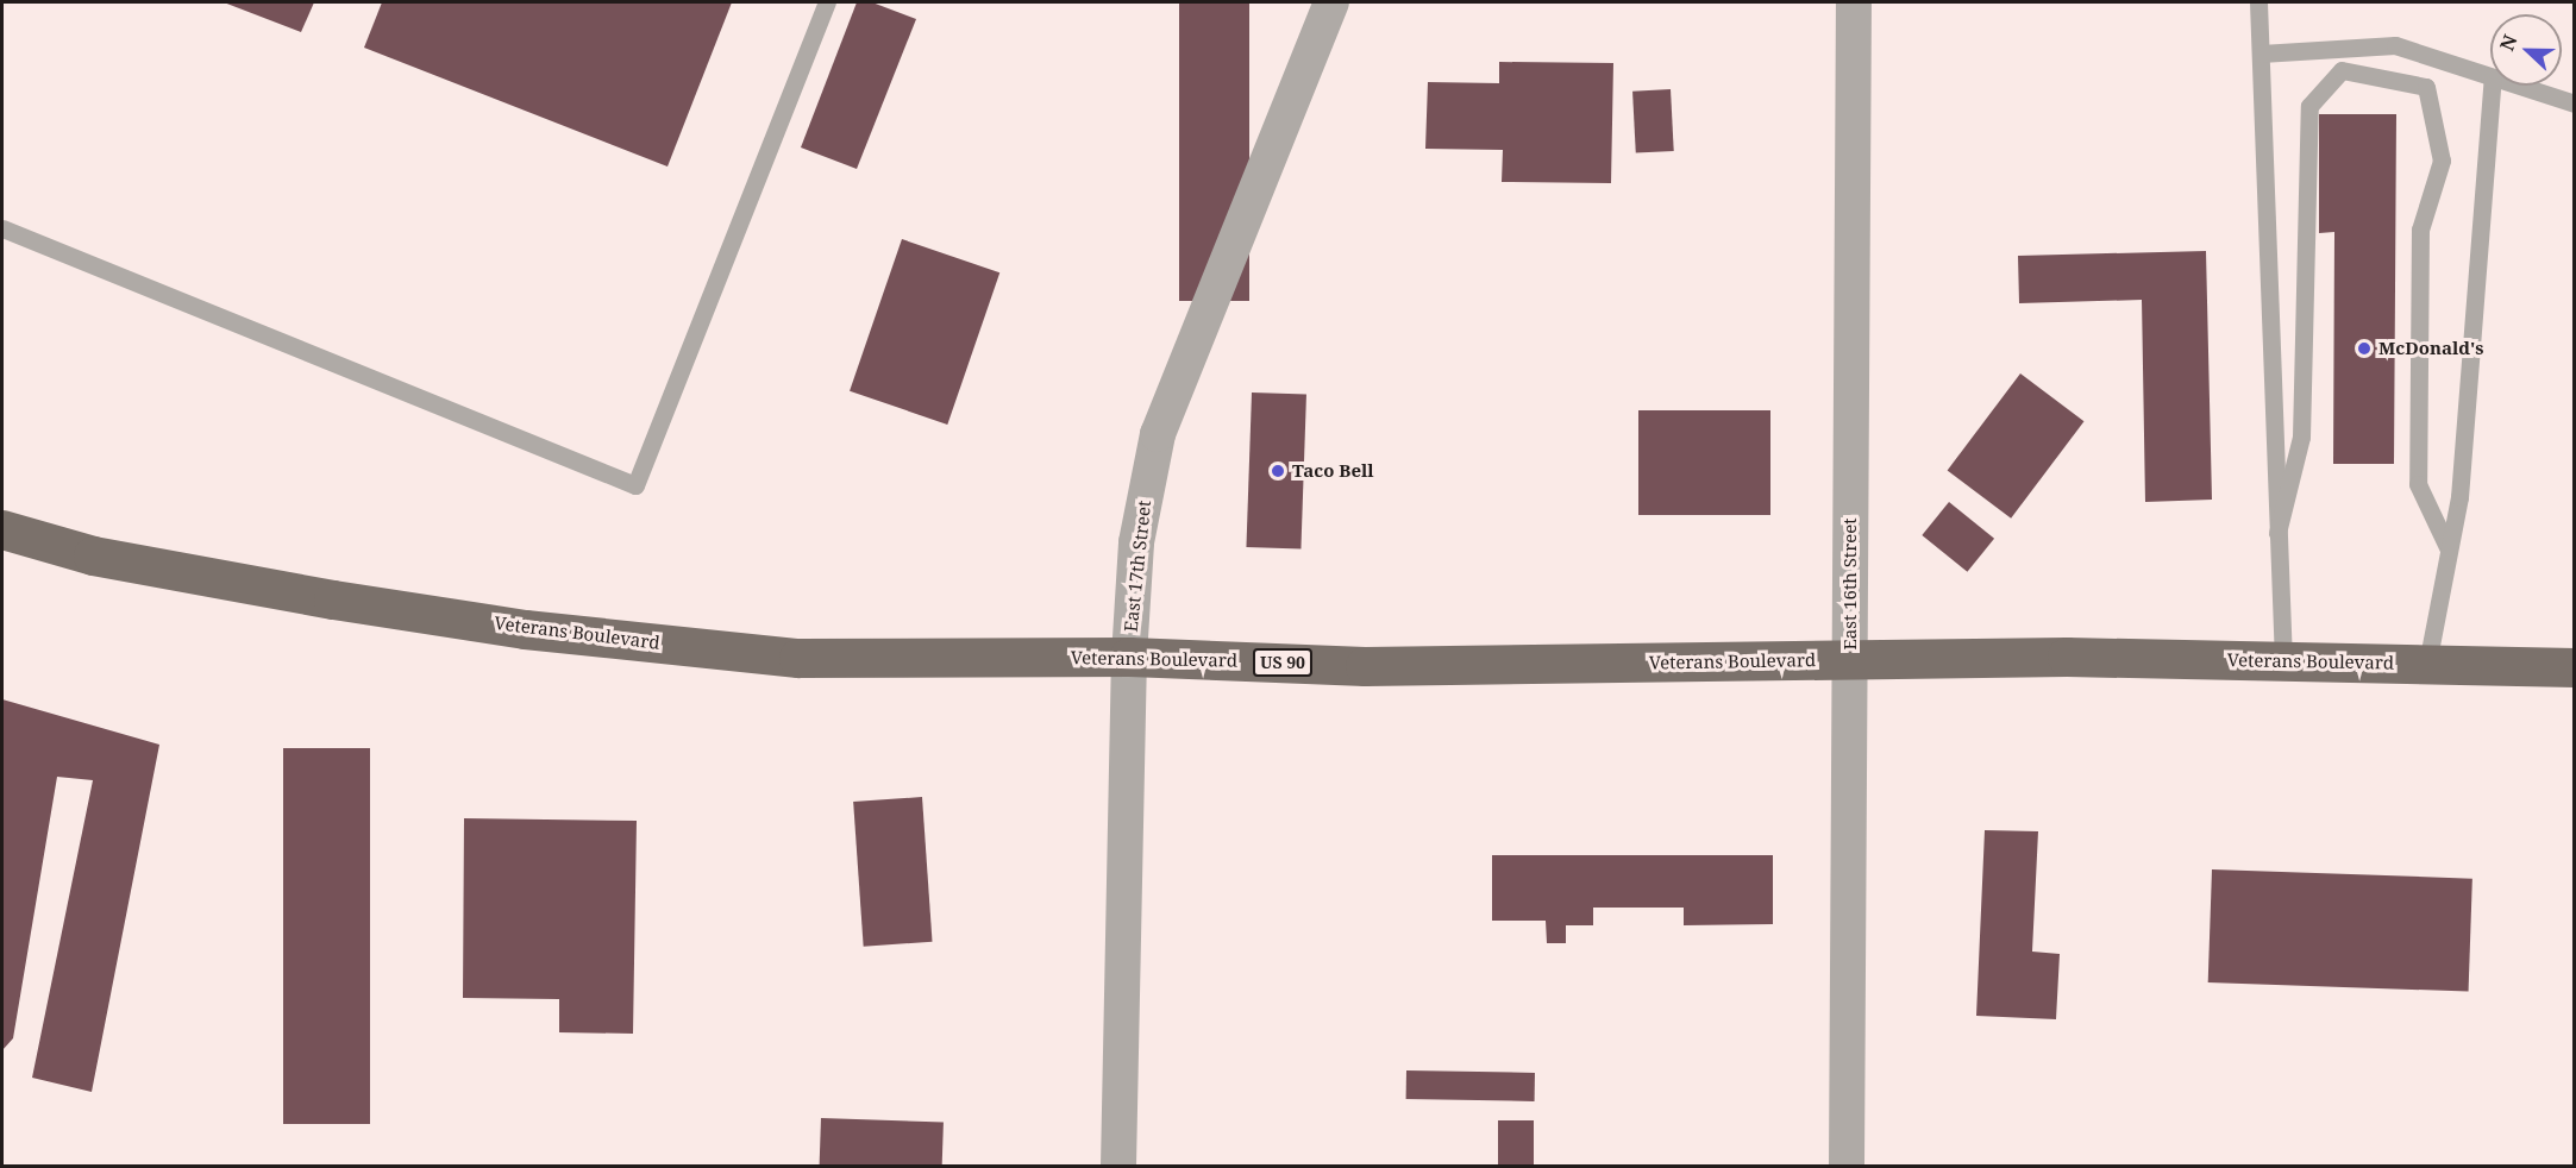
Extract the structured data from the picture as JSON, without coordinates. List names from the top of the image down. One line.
{"streets":{"main road":["Veterans Boulevard","US 90"],"street":["East 17th Street","East 16th Street"]},"crossings":[["East 17th Street","Veterans Boulevard"],["East 16th Street","Veterans Boulevard"]],"places":["McDonald's","Taco Bell"],"north":"left"}
